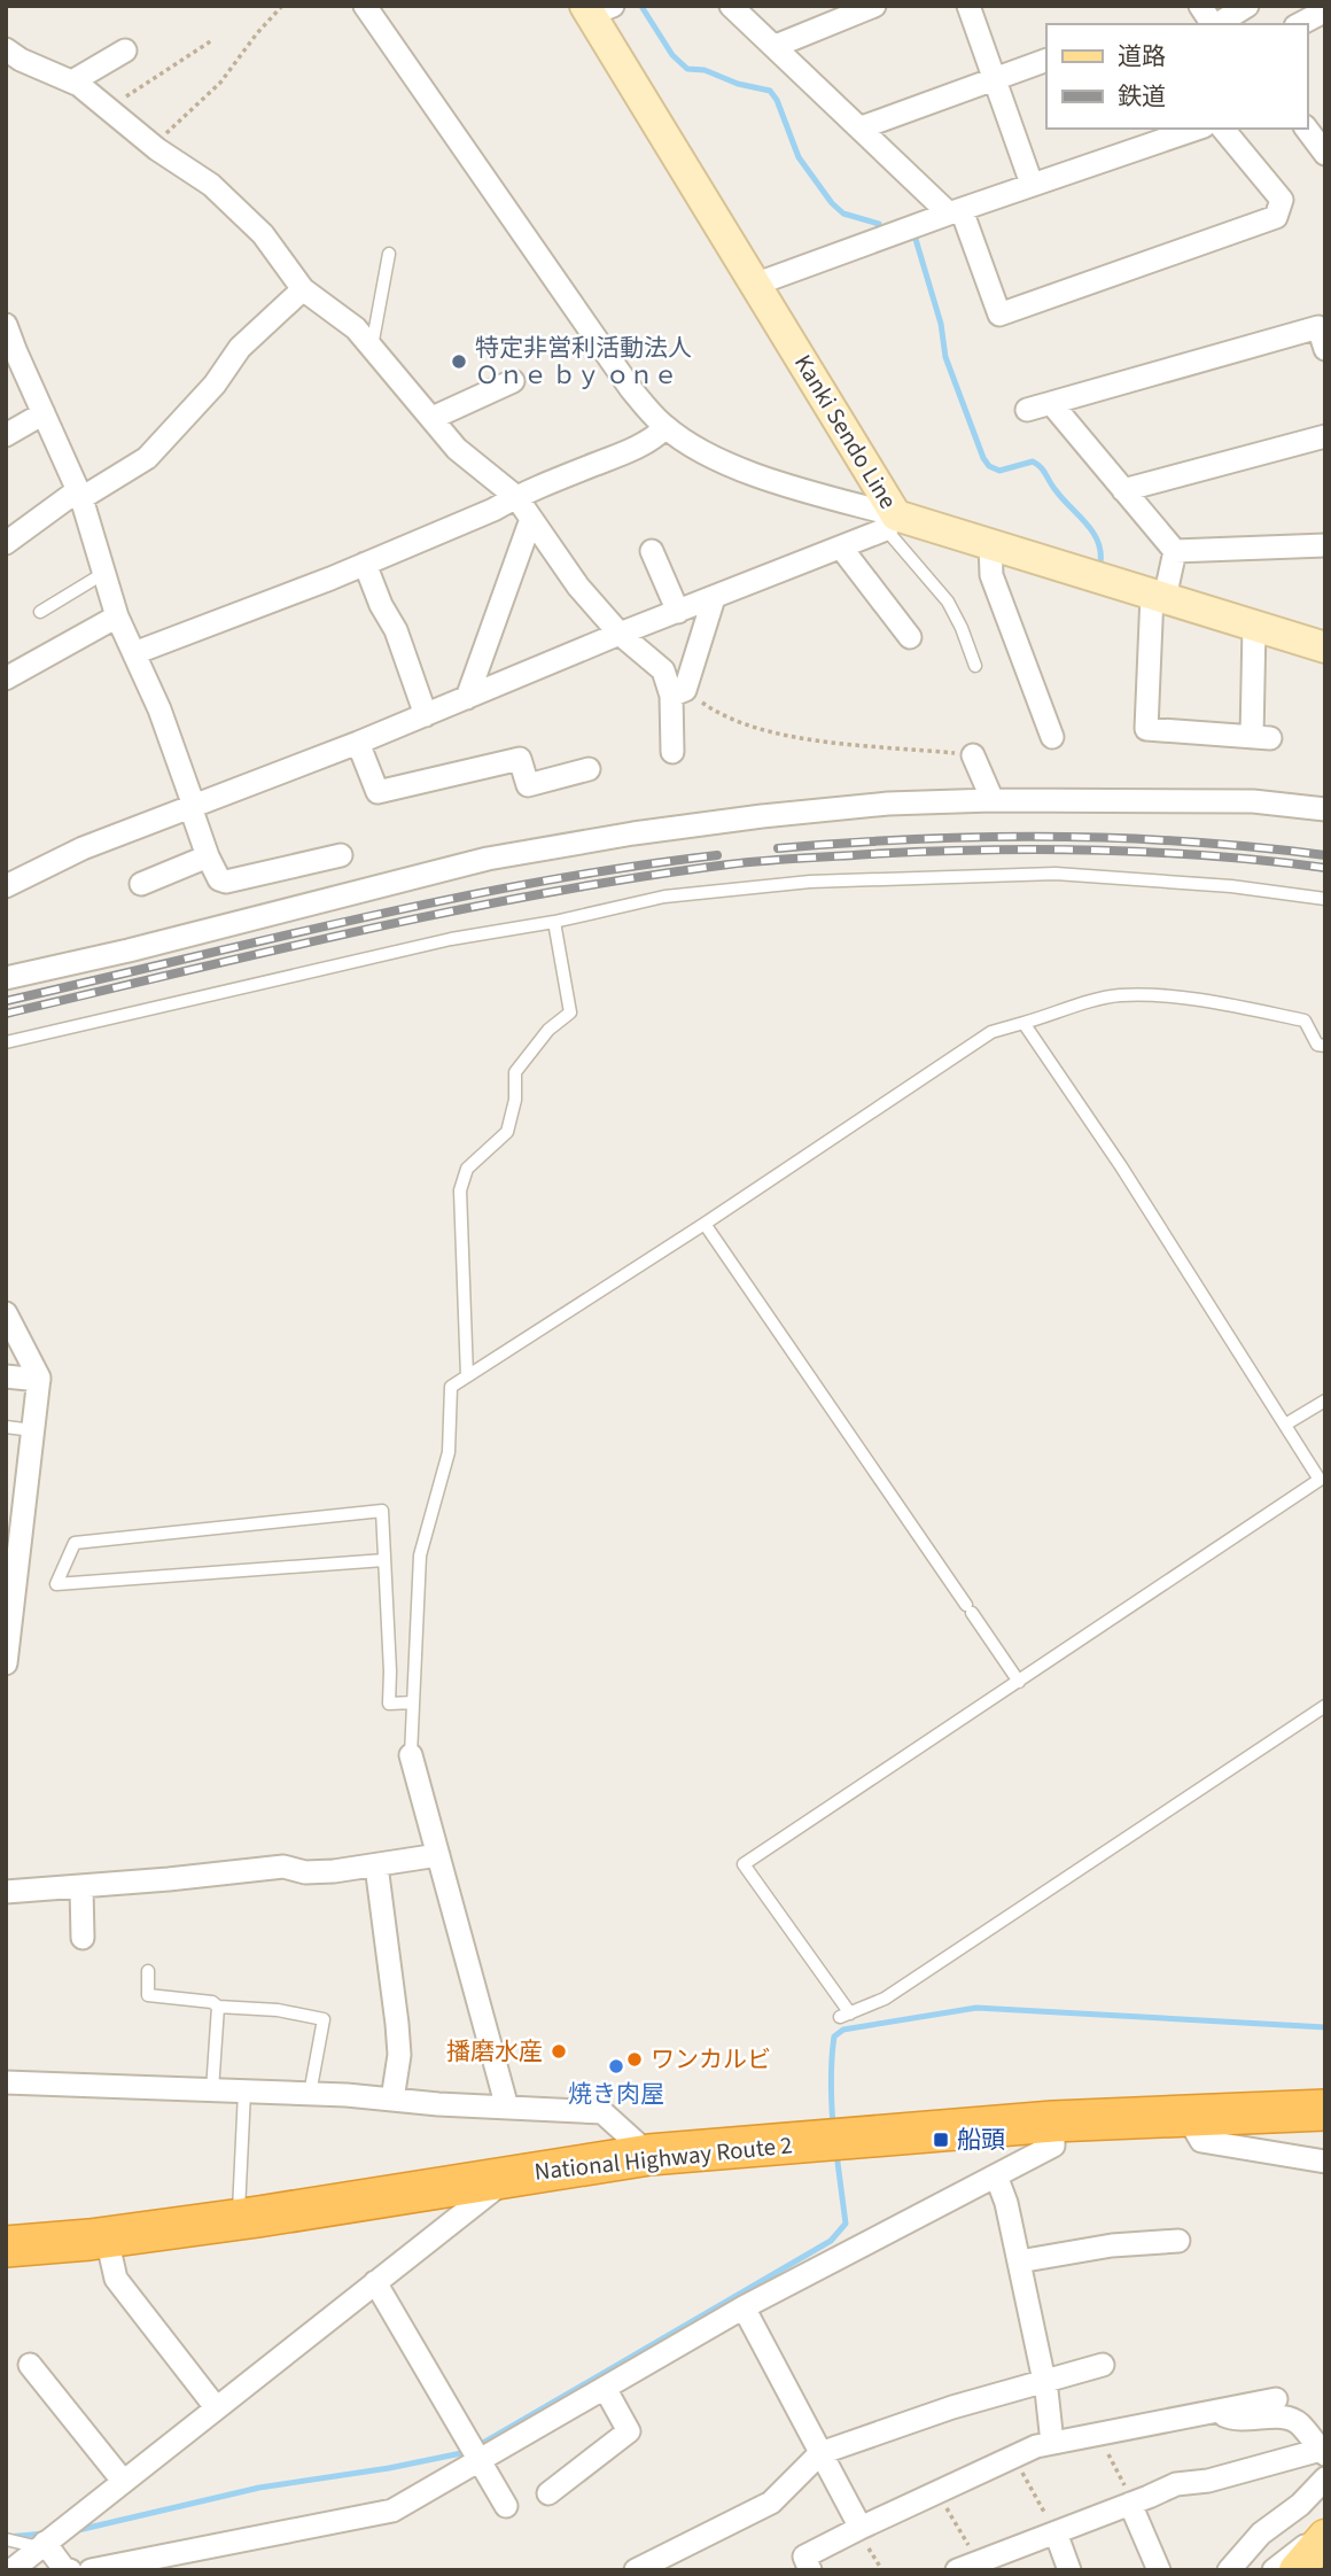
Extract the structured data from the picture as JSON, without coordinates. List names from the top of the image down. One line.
{"streets":{"highway":["National Highway Route 2"],"main road":["Kanki Sendo Line"]},"places":{"other":["特定非営利活動法人 Ｏｎｅ ｂｙ ｏｎｅ","播磨水産","ワンカルビ","焼き肉屋"],"transit":["船頭"]},"legend":["道路","鉄道"]}
